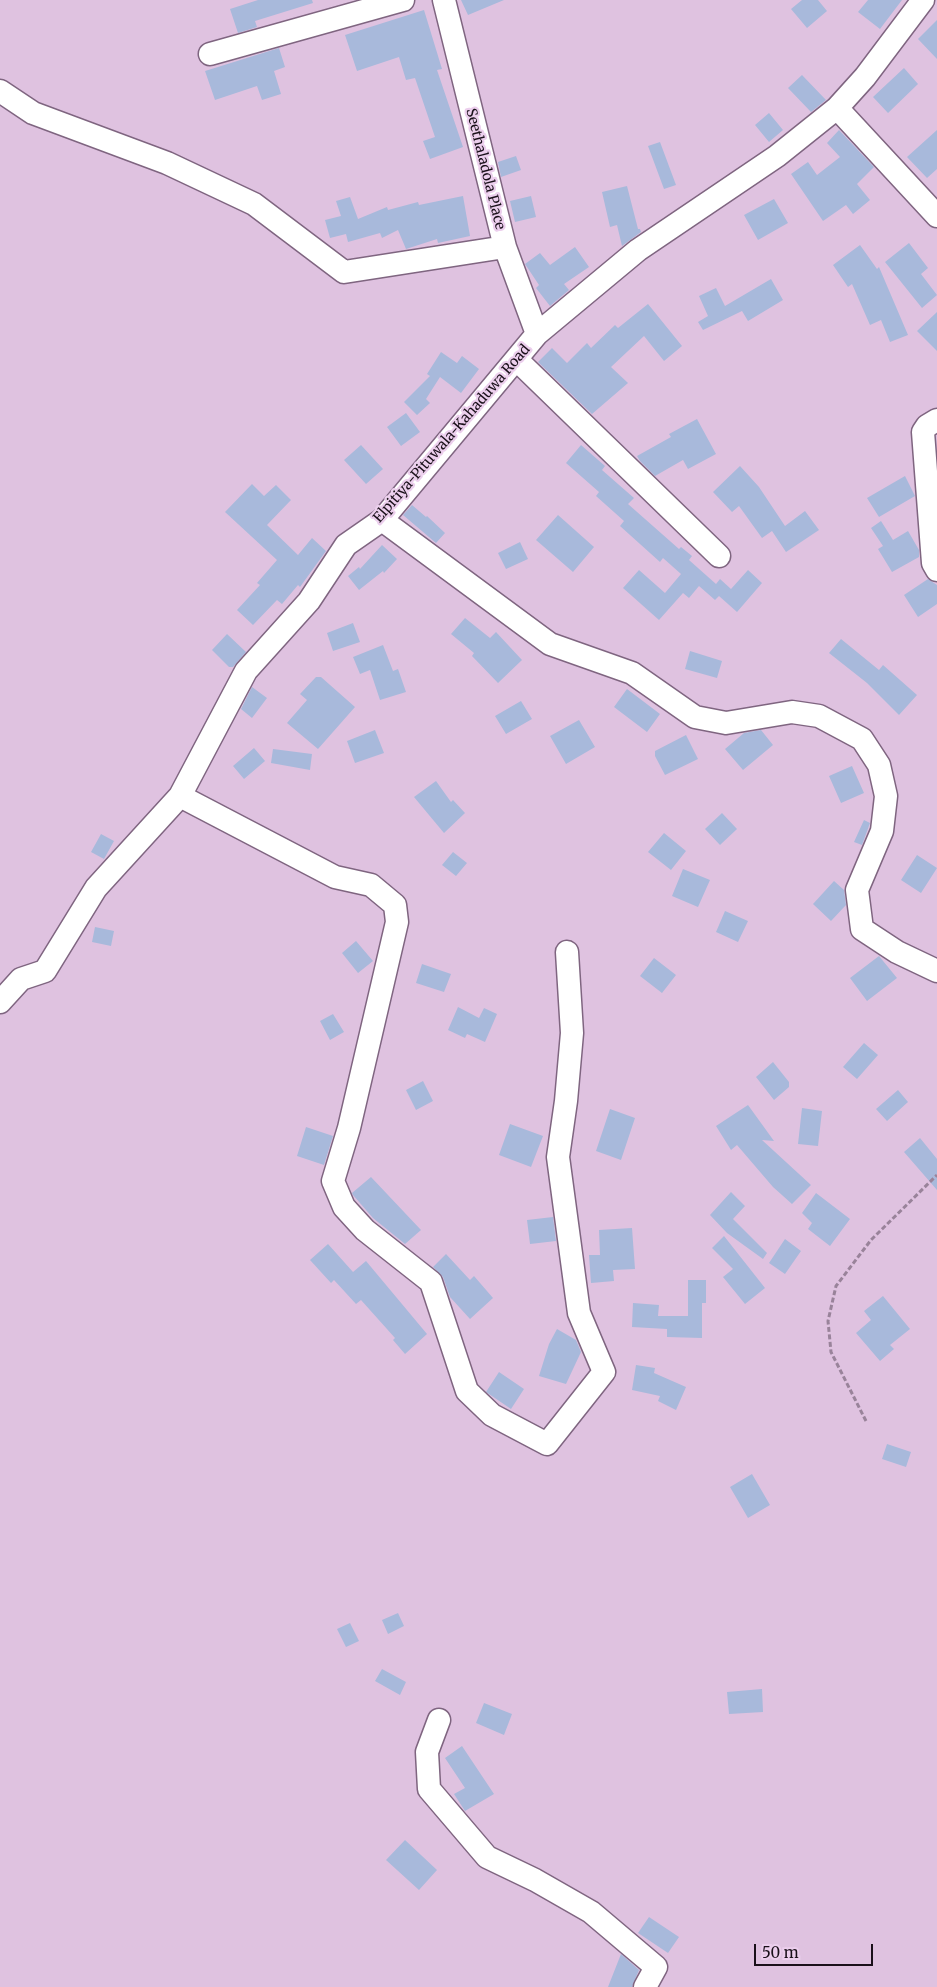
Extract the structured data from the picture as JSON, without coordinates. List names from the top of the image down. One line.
{"streets":{"street":["Seethaladola Place","Elpitiya-Pituwala-Kahaduwa Road"]},"crossings":[["Seethaladola Place","Elpitiya-Pituwala-Kahaduwa Road"]],"scale_bar":"50 m"}
